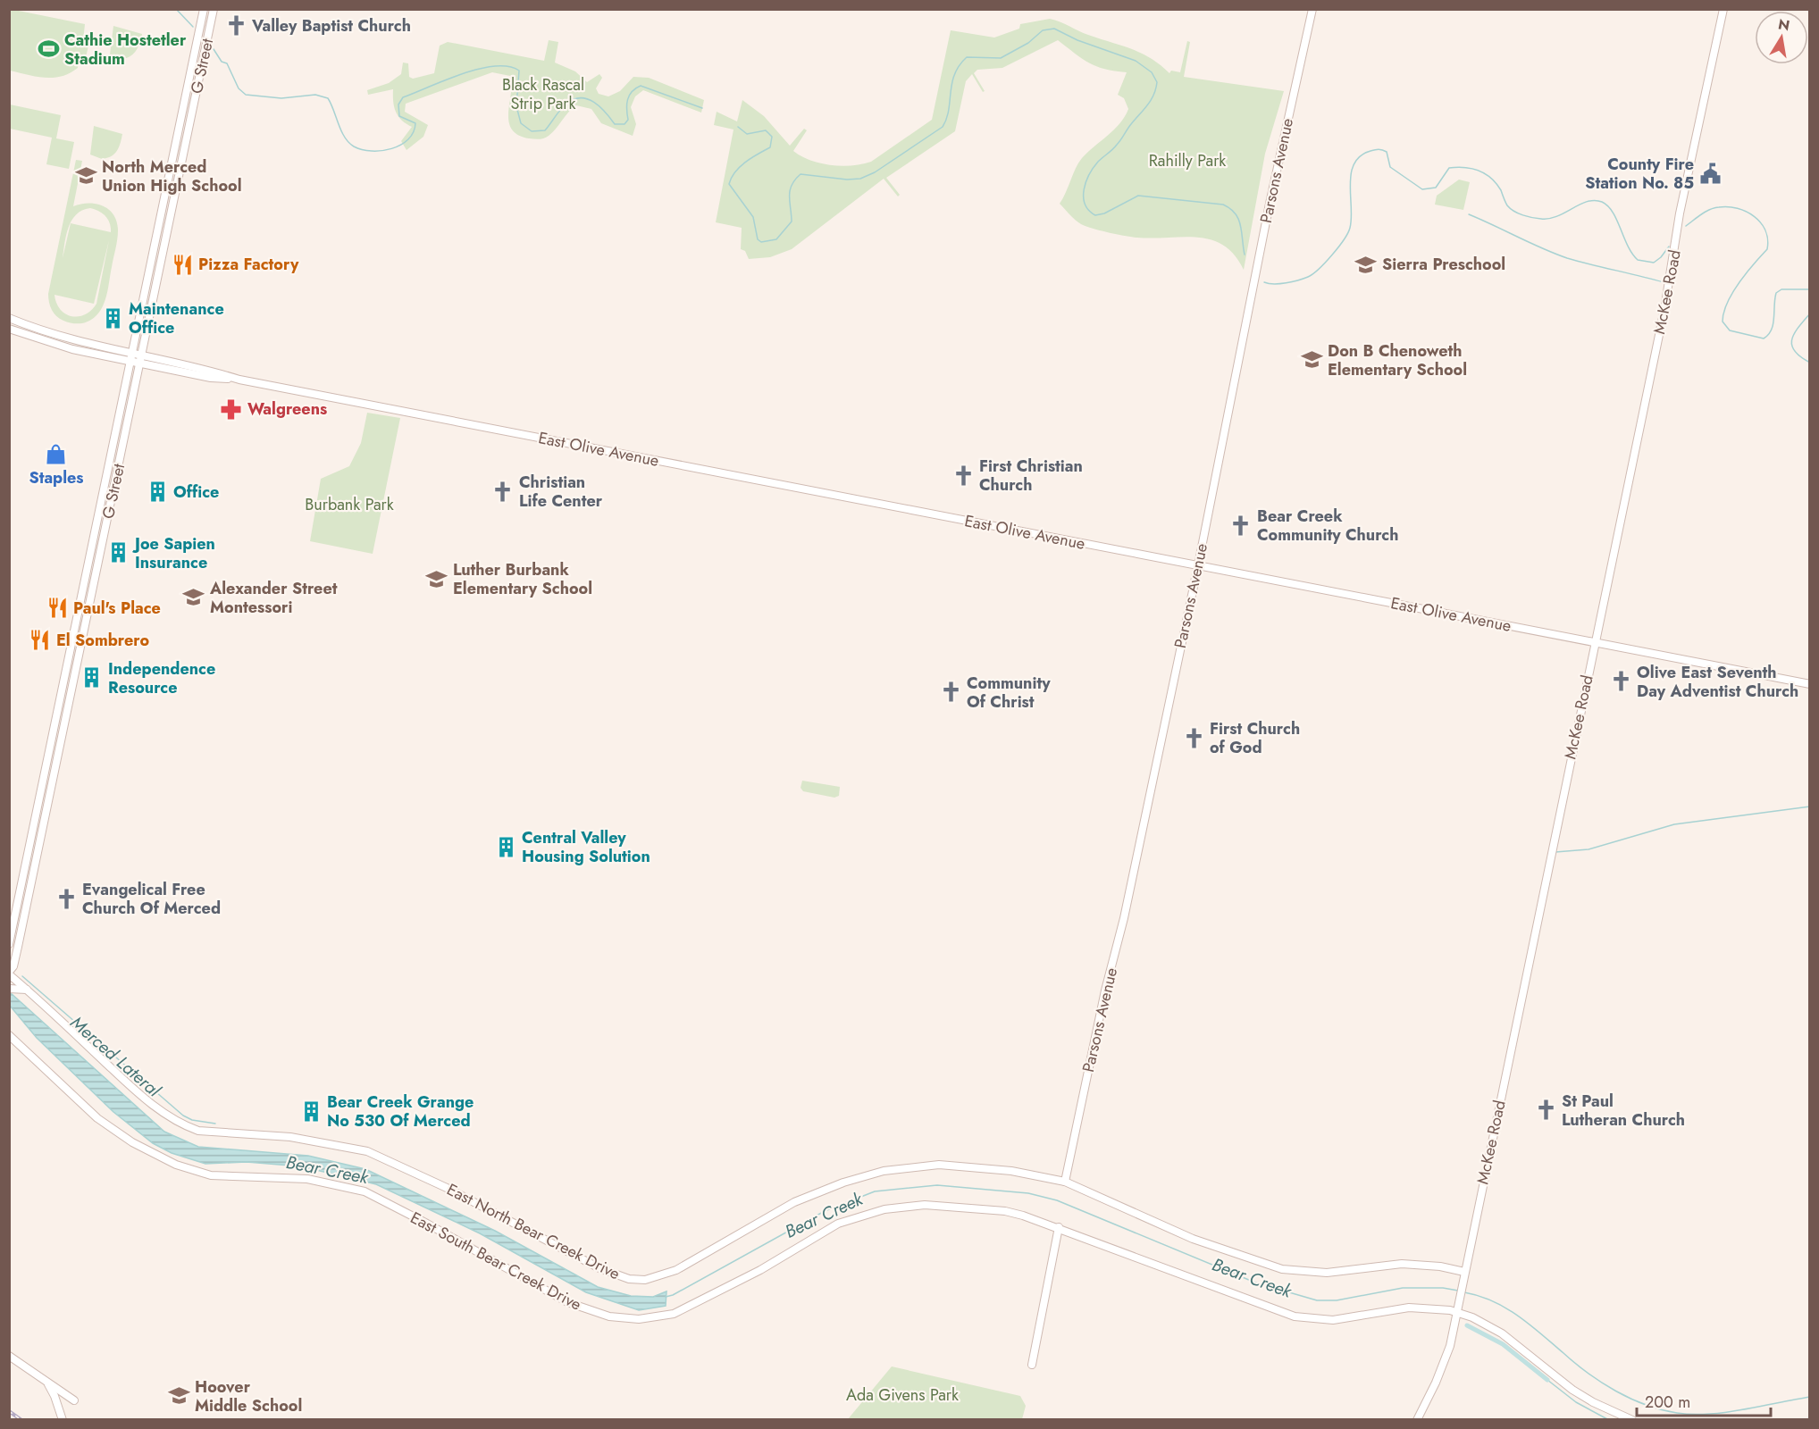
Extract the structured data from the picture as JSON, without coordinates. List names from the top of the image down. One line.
{"streets":{"street":["G Street","Parsons Avenue","McKee Road","East Olive Avenue","East North Bear Creek Drive","East South Bear Creek Drive"]},"crossings":[["G Street","East Olive Avenue"],["G Street","East North Bear Creek Drive"],["Parsons Avenue","East Olive Avenue"],["Parsons Avenue","East North Bear Creek Drive"],["McKee Road","East Olive Avenue"],["McKee Road","East North Bear Creek Drive"],["McKee Road","East South Bear Creek Drive"]],"water":["Merced Lateral","Bear Creek"],"parks":["Black Rascal Strip Park","Rahilly Park","Burbank Park","Ada Givens Park"],"places":{"church":["Valley Baptist Church","First Christian Church","Christian Life Center","Bear Creek Community Church","Olive East Seventh Day Adventist Church","Community Of Christ","First Church of God","Evangelical Free Church Of Merced","St Paul Lutheran Church"],"sports":["Cathie Hostetler Stadium"],"public building":["County Fire Station No. 85"],"school or university":["North Merced Union High School","Sierra Preschool","Don B Chenoweth Elementary School","Luther Burbank Elementary School","Alexander Street Montessori","Hoover Middle School"],"restaurant":["Pizza Factory","Paul's Place","El Sombrero"],"building":["Maintenance Office","Office","Joe Sapien Insurance","Independence Resource","Central Valley Housing Solution","Bear Creek Grange No 530 Of Merced"],"pharmacy":["Walgreens"],"shop":["Staples"]},"scale_bar":"200 m","north":"top"}
